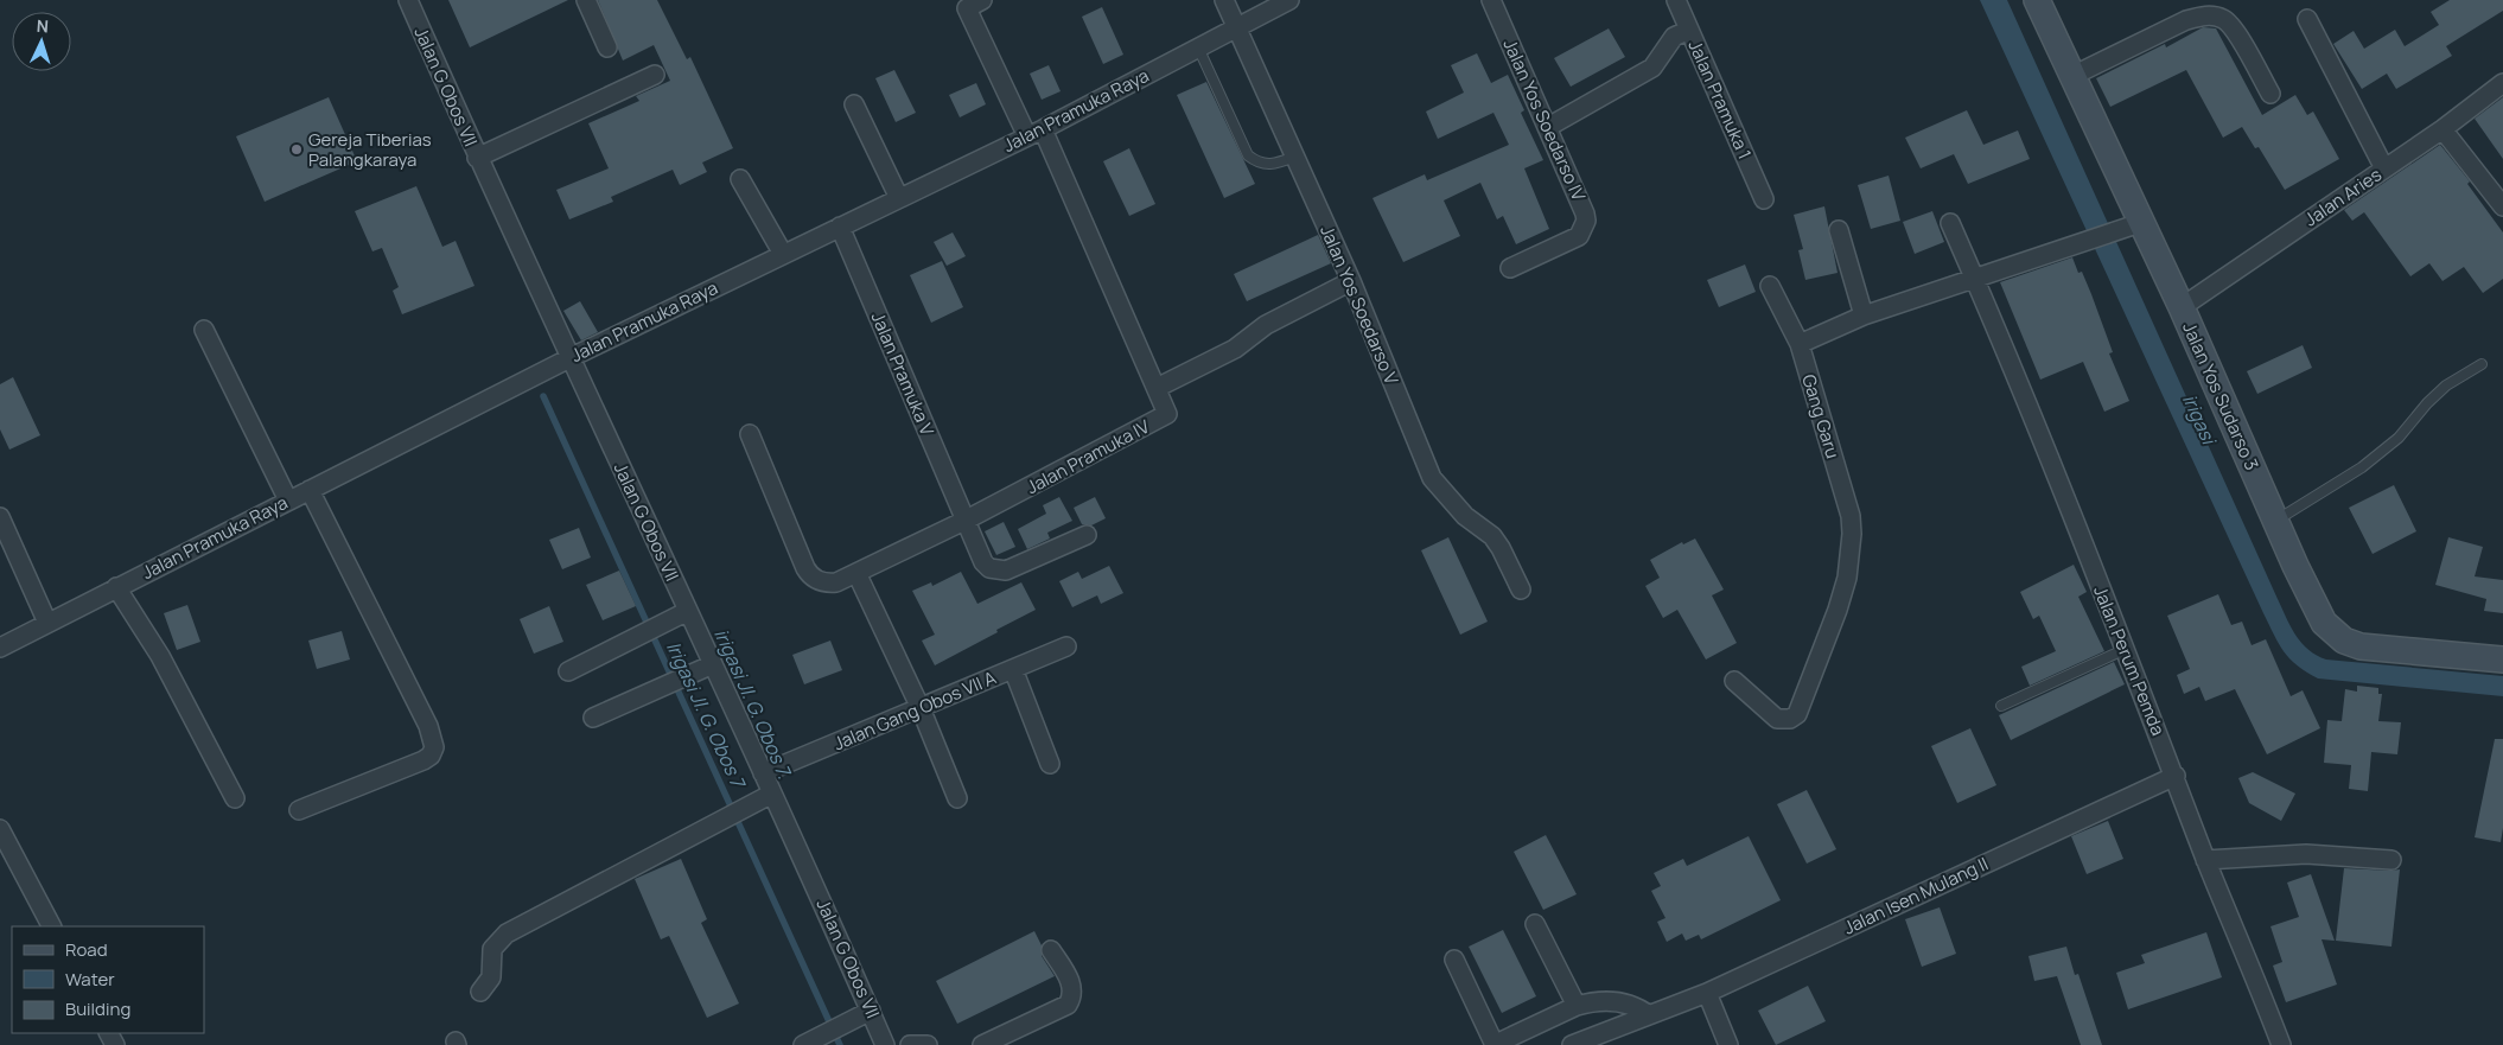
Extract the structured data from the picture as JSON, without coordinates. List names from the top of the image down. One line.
{"streets":{"street":["Jalan G Obos VII","Jalan Pramuka 1","Jalan Pramuka Raya","Jalan Yos Soedarso IV","Jalan Aries","Jalan Yos Soedarso V","Jalan Pramuka V","Jalan Yos Sudarso 3","Gang Garu","Jalan Pramuka IV","Jalan Perum Pemda","Jalan Gang Obos VII A","Jalan Isen Mulang II"]},"crossings":[["Jalan G Obos VII","Jalan Pramuka Raya"],["Jalan G Obos VII","Jalan Gang Obos VII A"],["Jalan Pramuka Raya","Jalan Yos Soedarso V"],["Jalan Pramuka Raya","Jalan Pramuka V"],["Jalan Pramuka Raya","Jalan Pramuka IV"],["Jalan Aries","Jalan Yos Sudarso 3"],["Jalan Pramuka V","Jalan Pramuka IV"],["Jalan Perum Pemda","Jalan Isen Mulang II"]],"water":["irigasi","irigasi Jl. G. Obos 7.","Irigasi Jl. G. Obos 7"],"places":["Gereja Tiberias Palangkaraya"],"legend":["Road","Water","Building"],"north":"top"}
